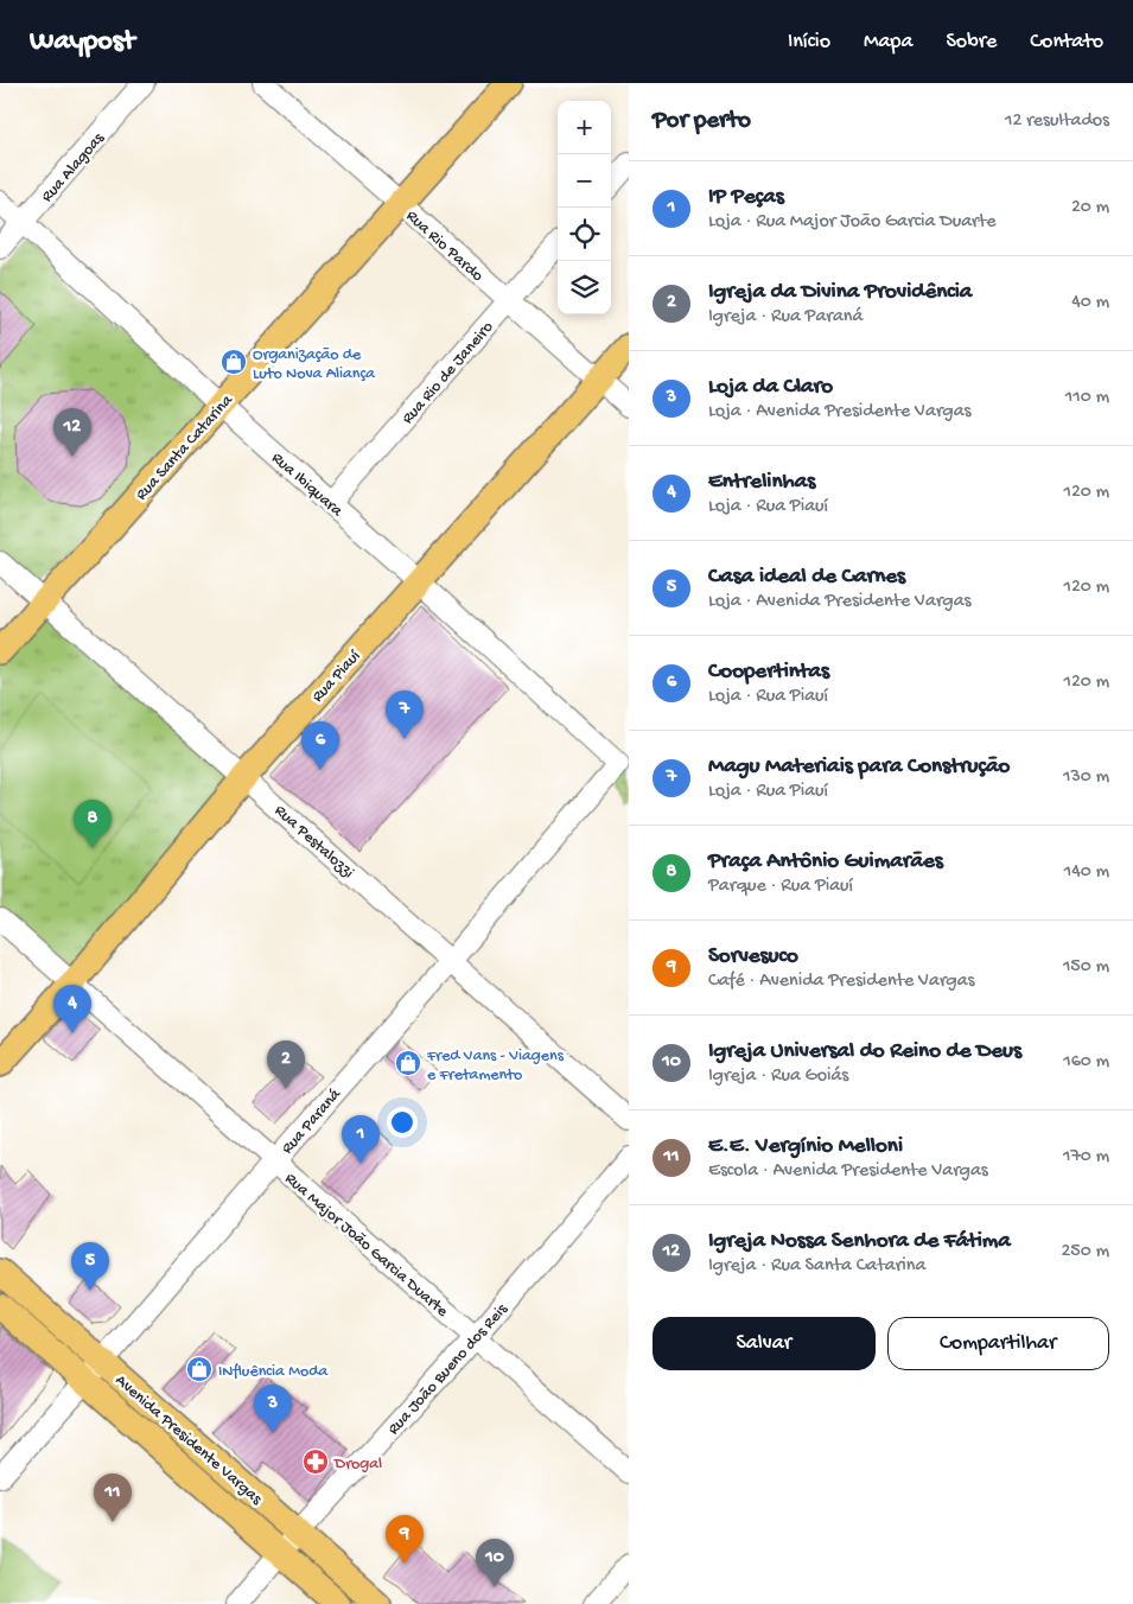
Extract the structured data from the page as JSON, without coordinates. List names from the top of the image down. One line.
{"streets":{"main road":["Rua Santa Catarina","Rua Piauí","Avenida Presidente Vargas"],"street":["Rua Alagoas","Rua Rio Pardo","Rua Rio de Janeiro","Rua Ibiquara","Rua Pestalozzi","Rua Paraná","Rua Major João Garcia Duarte","Rua João Bueno dos Reis"]},"crossings":[["Rua Alagoas","Rua Ibiquara"],["Rua Rio Pardo","Rua Rio de Janeiro"],["Rua Rio Pardo","Rua Santa Catarina"],["Rua Rio Pardo","Rua Piauí"],["Rua Rio de Janeiro","Rua Ibiquara"],["Rua Santa Catarina","Rua Ibiquara"],["Rua Santa Catarina","Rua Pestalozzi"],["Rua Ibiquara","Rua Piauí"],["Rua Ibiquara","Rua Paraná"],["Rua Piauí","Rua Pestalozzi"],["Rua Piauí","Rua Major João Garcia Duarte"],["Rua Pestalozzi","Rua Paraná"],["Rua Paraná","Rua Major João Garcia Duarte"],["Rua Paraná","Avenida Presidente Vargas"],["Rua Major João Garcia Duarte","Rua João Bueno dos Reis"],["Rua João Bueno dos Reis","Avenida Presidente Vargas"]],"places":{"shop":["Organização de Luto Nova Aliança","Fred Vans - Viagens e Fretamento","INfluência Moda"],"pharmacy":["Drogal"]},"page":{"header":"Waypost","nav":["Início","Mapa","Sobre","Contato"],"heading":["Por perto","12 resultados"],"map_buttons":["+","−"],"list":[{"mark":"1","name":"IP Peças","note":"Loja · Rua Major João Garcia Duarte","value":"20 m"},{"mark":"2","name":"Igreja da Divina Providência","note":"Igreja · Rua Paraná","value":"40 m"},{"mark":"3","name":"Loja da Claro","note":"Loja · Avenida Presidente Vargas","value":"110 m"},{"mark":"4","name":"Entrelinhas","note":"Loja · Rua Piauí","value":"120 m"},{"mark":"5","name":"Casa ideal de Carnes","note":"Loja · Avenida Presidente Vargas","value":"120 m"},{"mark":"6","name":"Coopertintas","note":"Loja · Rua Piauí","value":"120 m"},{"mark":"7","name":"Magu Materiais para Construção","note":"Loja · Rua Piauí","value":"130 m"},{"mark":"8","name":"Praça Antônio Guimarães","note":"Parque · Rua Piauí","value":"140 m"},{"mark":"9","name":"Sorvesuco","note":"Café · Avenida Presidente Vargas","value":"150 m"},{"mark":"10","name":"Igreja Universal do Reino de Deus","note":"Igreja · Rua Goiás","value":"160 m"},{"mark":"11","name":"E.E. Vergínio Melloni","note":"Escola · Avenida Presidente Vargas","value":"170 m"},{"mark":"12","name":"Igreja Nossa Senhora de Fátima","note":"Igreja · Rua Santa Catarina","value":"250 m"}],"pins":["12","7","6","8","4","2","1","5","3","11","9","10"],"buttons":["Salvar","Compartilhar"]}}
